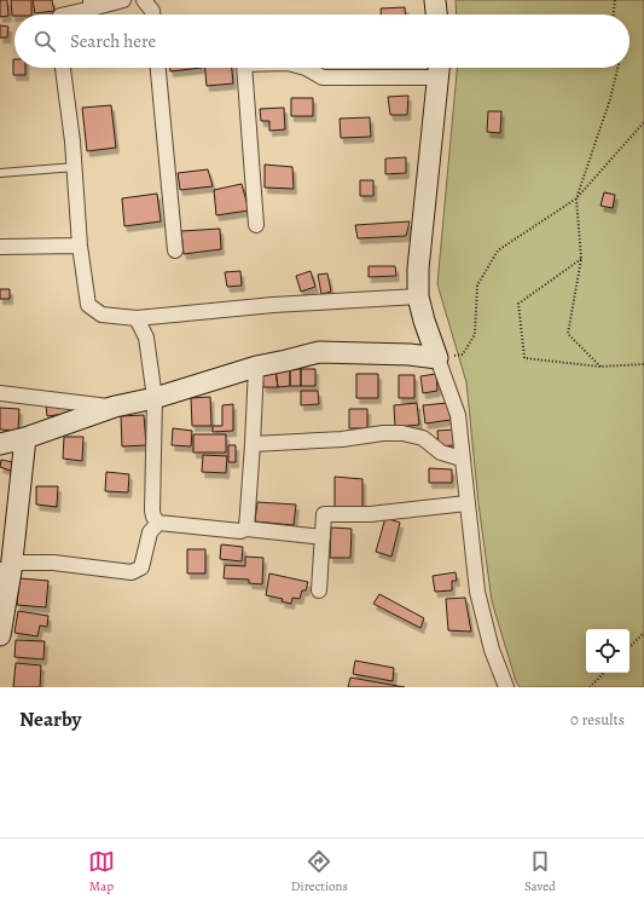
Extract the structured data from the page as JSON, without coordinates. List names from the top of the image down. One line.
{"page":{"search":"Search here","heading":["Nearby","0 results"],"nav":["Map","Directions","Saved"]}}
